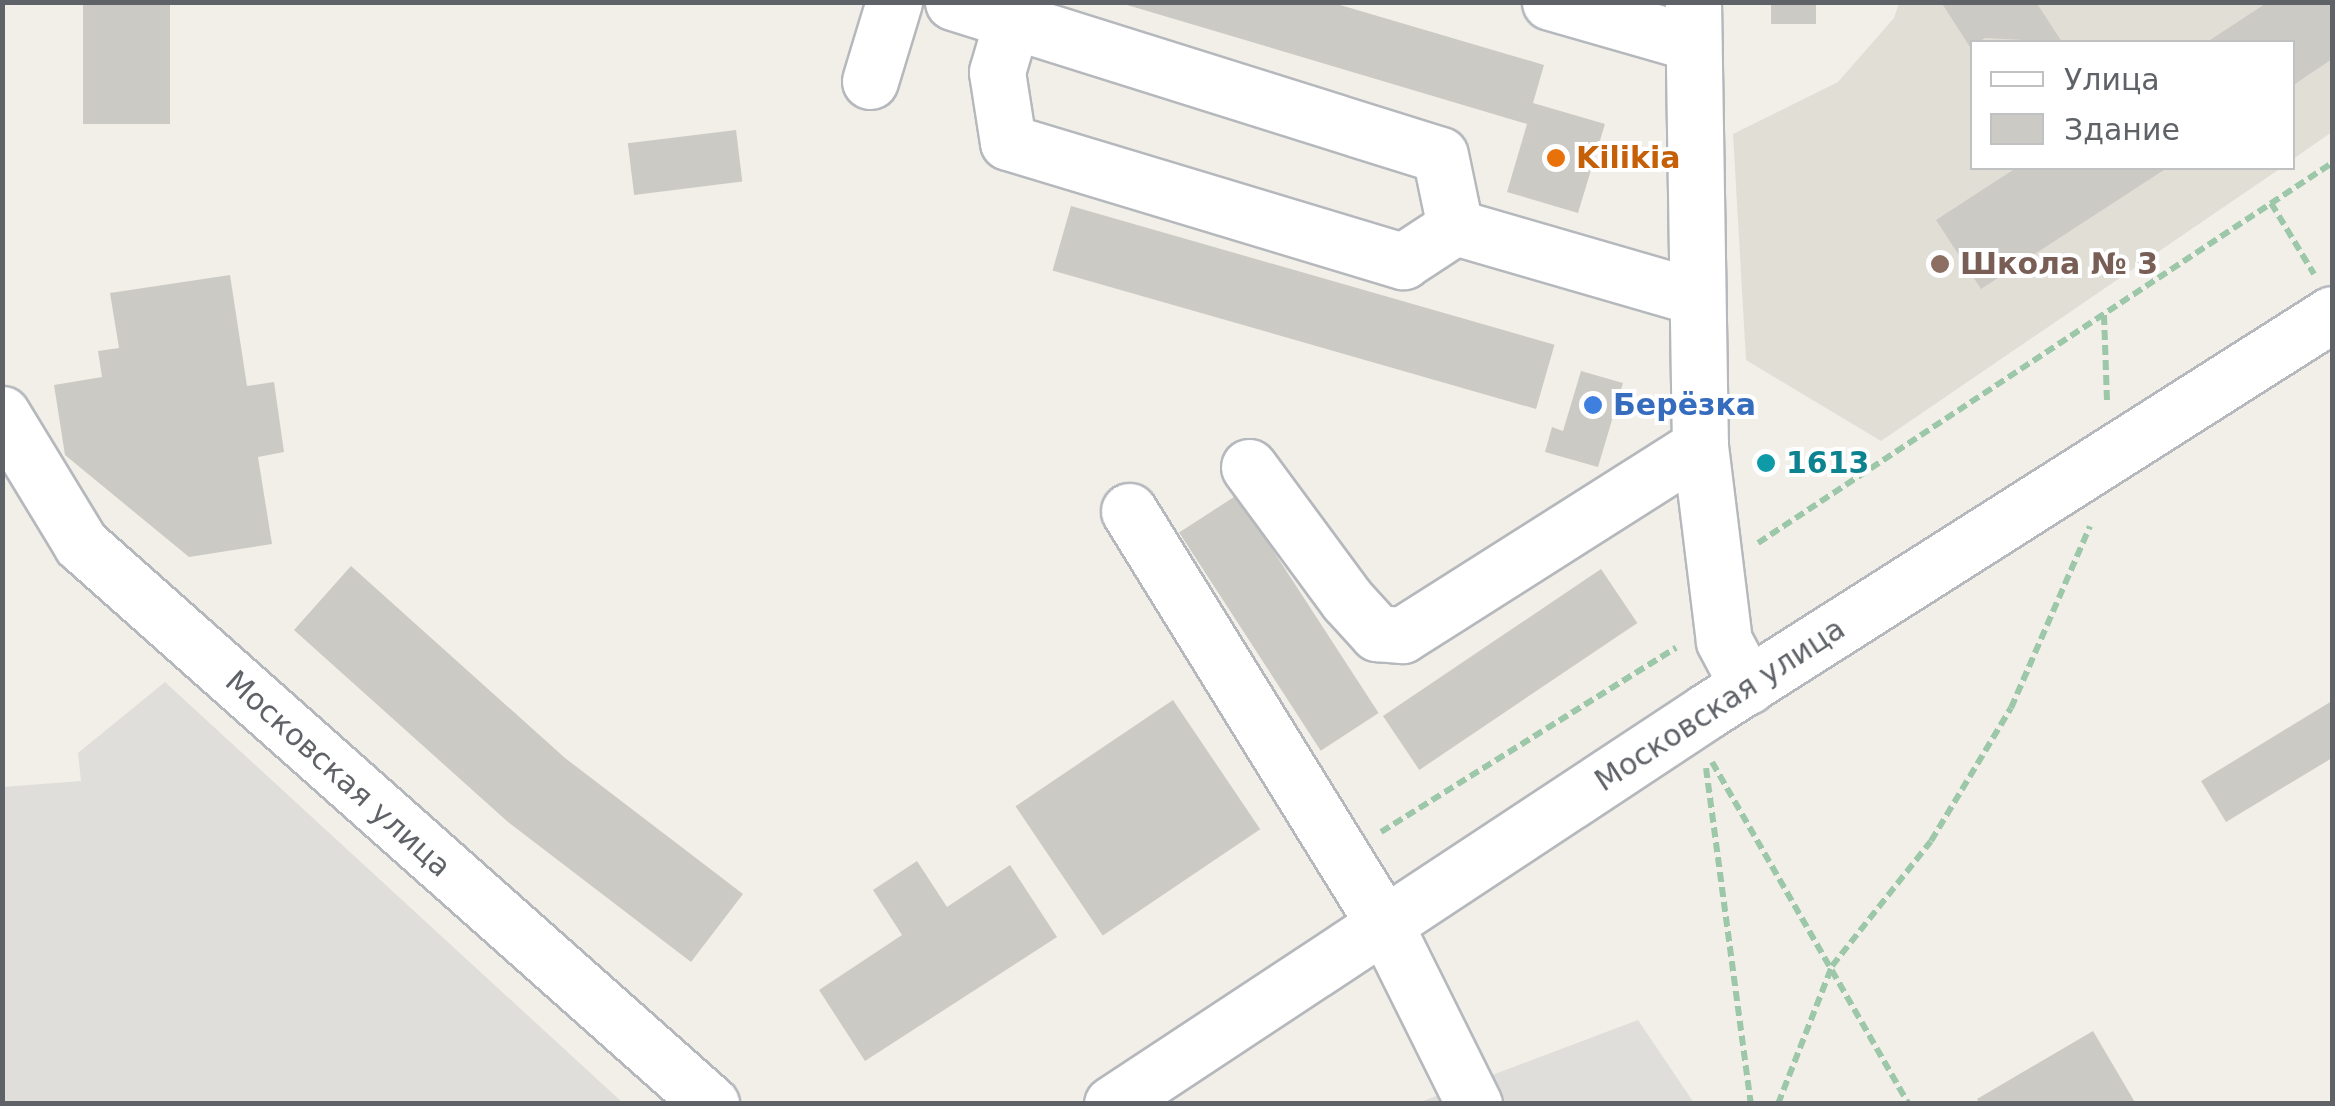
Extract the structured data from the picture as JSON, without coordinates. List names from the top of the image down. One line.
{"streets":{"street":["Московская улица"]},"places":["Kilikia","Школа № 3","Берёзка","1613"],"legend":["Улица","Здание"]}
